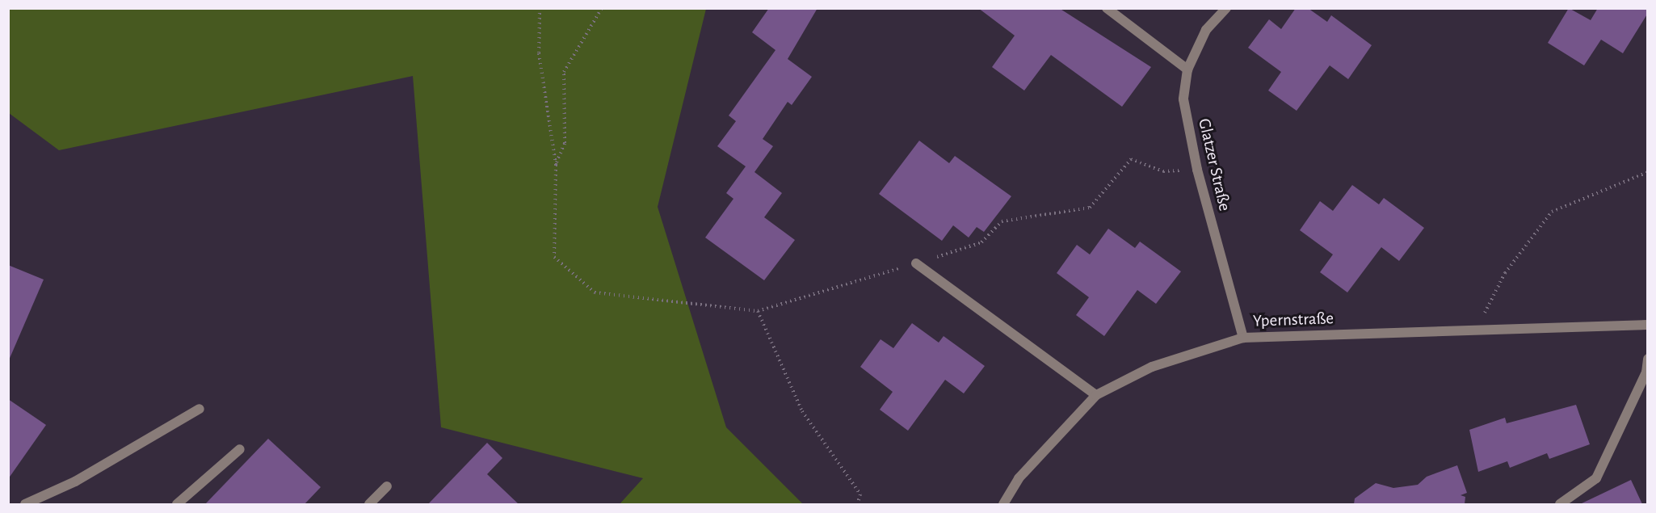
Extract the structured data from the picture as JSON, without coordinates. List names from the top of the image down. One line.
{"streets":{"street":["Glatzer Straße","Ypernstraße"]},"crossings":[["Glatzer Straße","Ypernstraße"]]}
